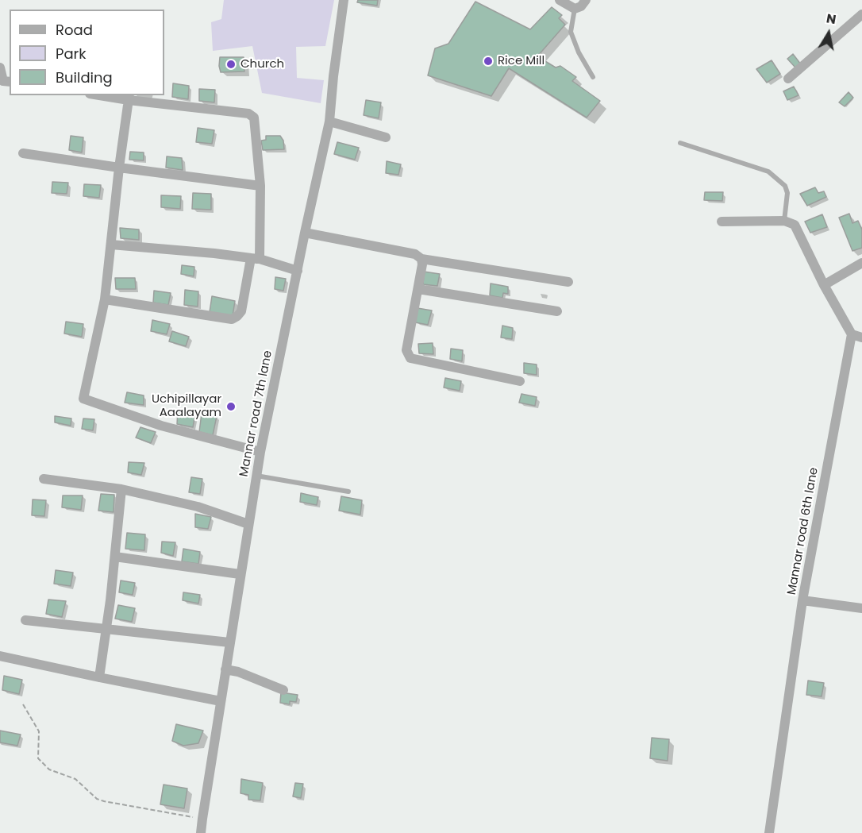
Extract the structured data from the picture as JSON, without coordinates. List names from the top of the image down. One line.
{"streets":{"street":["Mannar road 7th lane","Mannar road 6th lane"]},"places":["Rice Mill","Church","Uchipillayar Aaalayam"],"legend":["Road","Park","Building"],"north":"top"}
